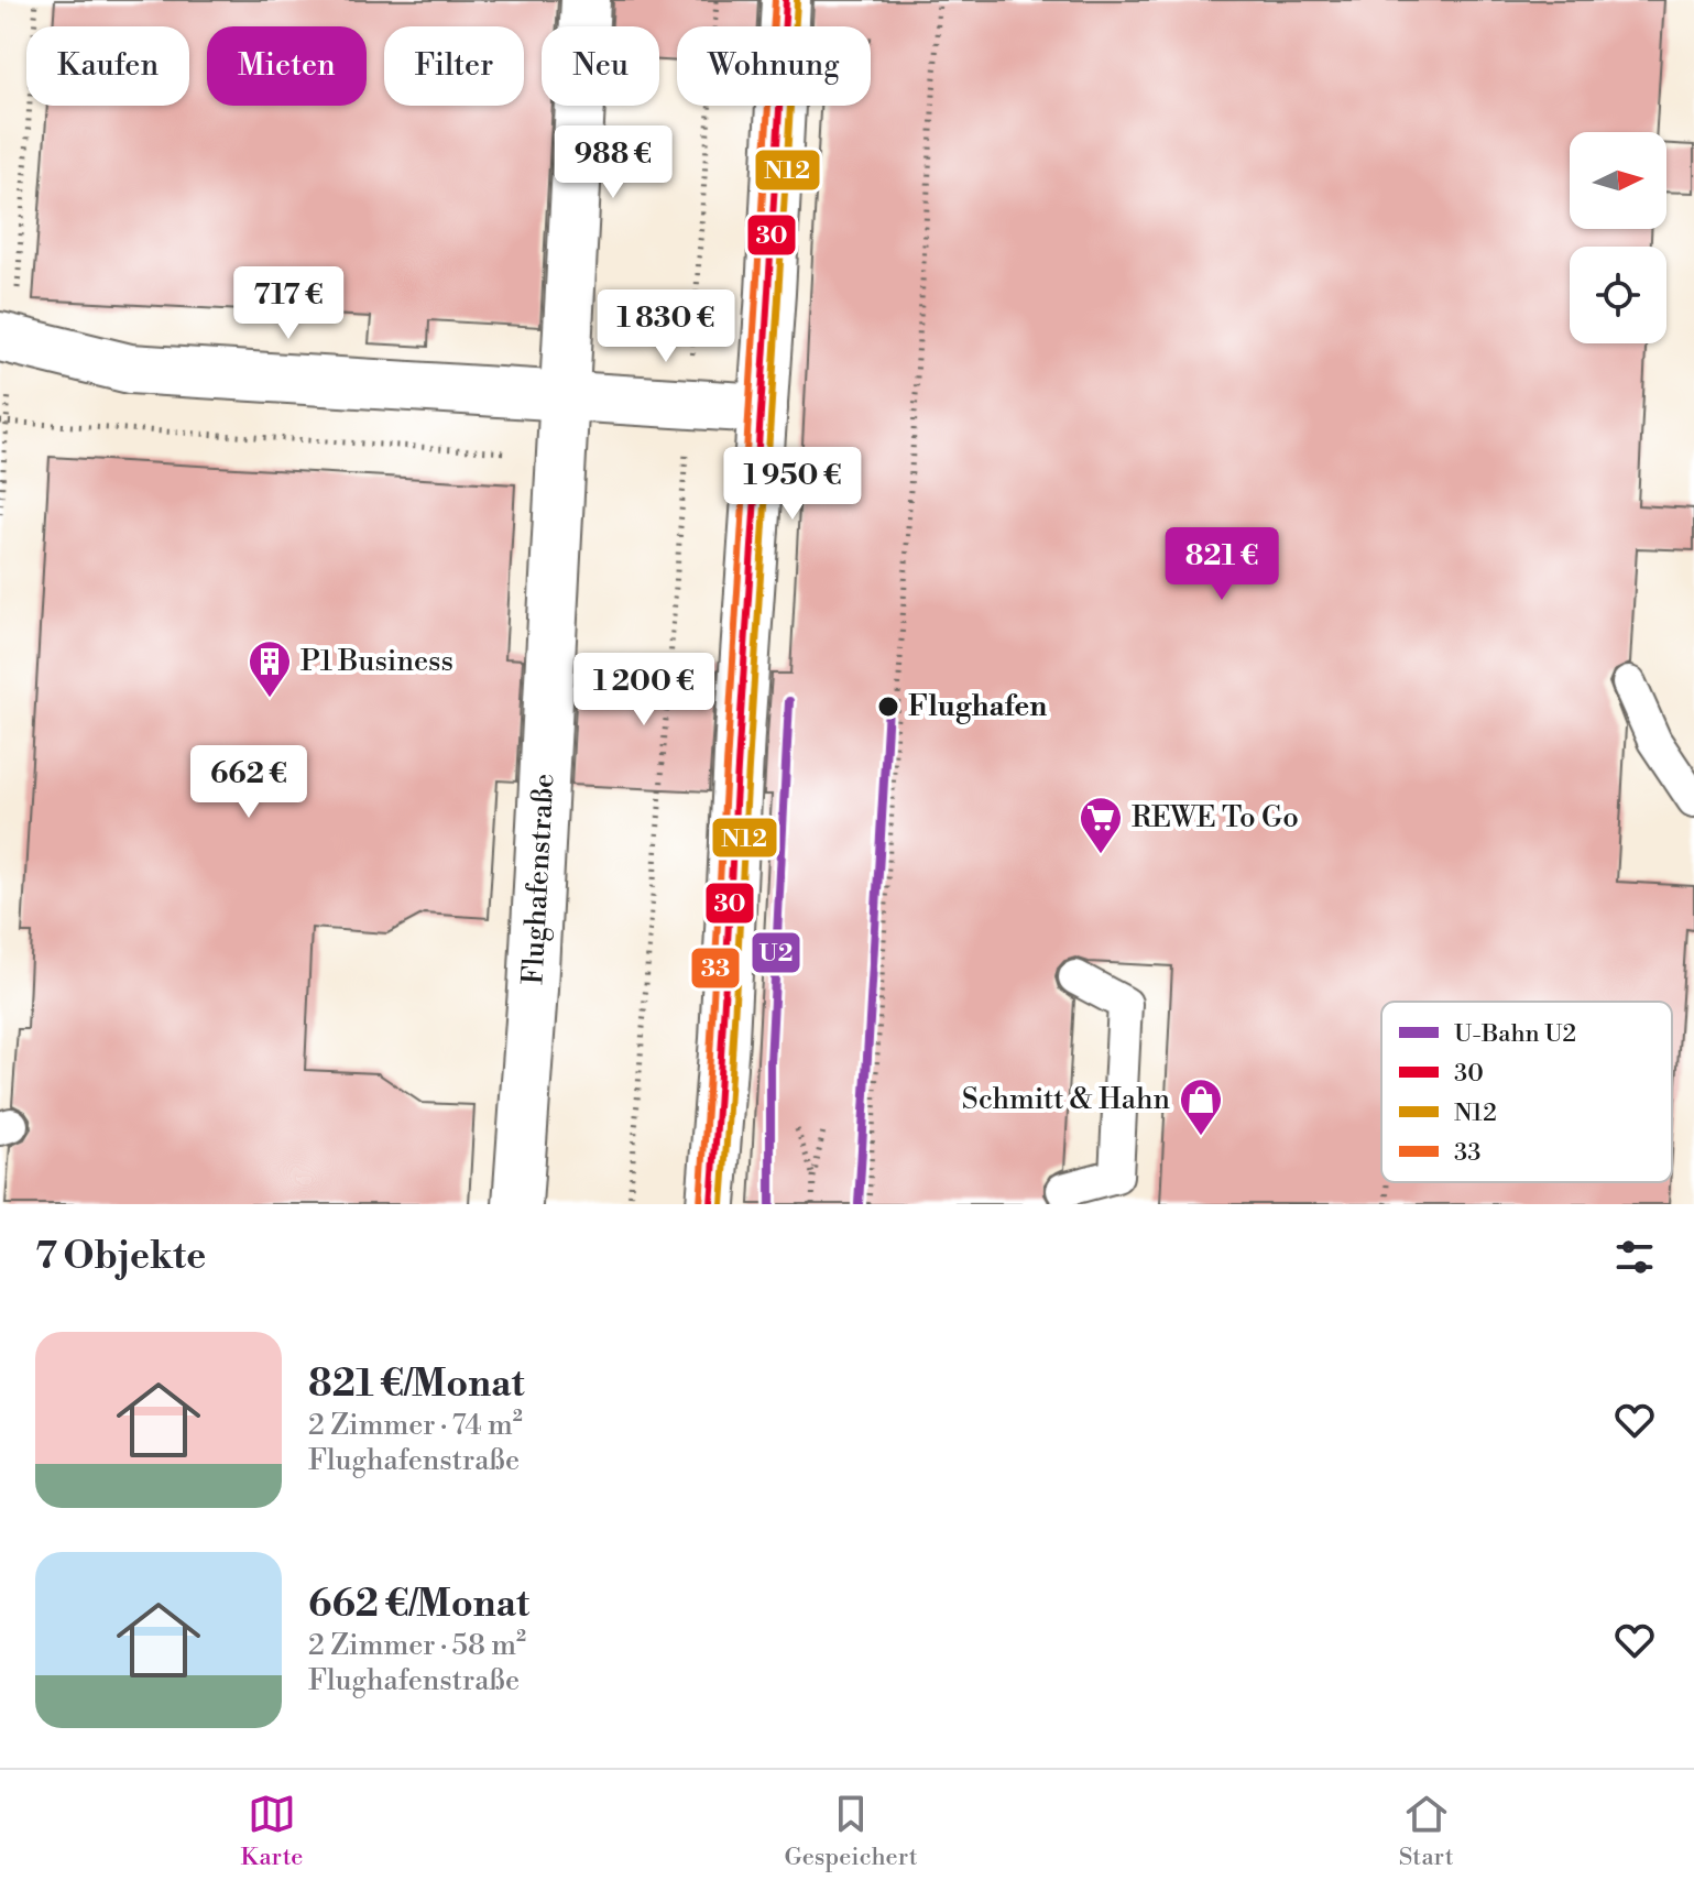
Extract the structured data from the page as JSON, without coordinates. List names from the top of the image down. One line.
{"streets":{"street":["Flughafenstraße"]},"places":{"building":["P1 Business"],"other":["Flughafen"],"supermarket":["REWE To Go"],"shop":["Schmitt & Hahn"]},"lines":["transit line 30","transit line 33","transit line N12","metro line U2"],"legend":["U-Bahn U2","30","N12","33"],"north":"right","page":{"chip":["Kaufen","Mieten","Filter","Neu","Wohnung"],"price":["988 €","717 €","1 830 €","1 950 €","821 €","1 200 €","662 €"],"heading":"7 Objekte","list":[{"name":"821 €/Monat","note":"2 Zimmer · 74 m² · Flughafenstraße"},{"name":"662 €/Monat","note":"2 Zimmer · 58 m² · Flughafenstraße"}],"tabs":["Karte","Gespeichert","Start"]}}
